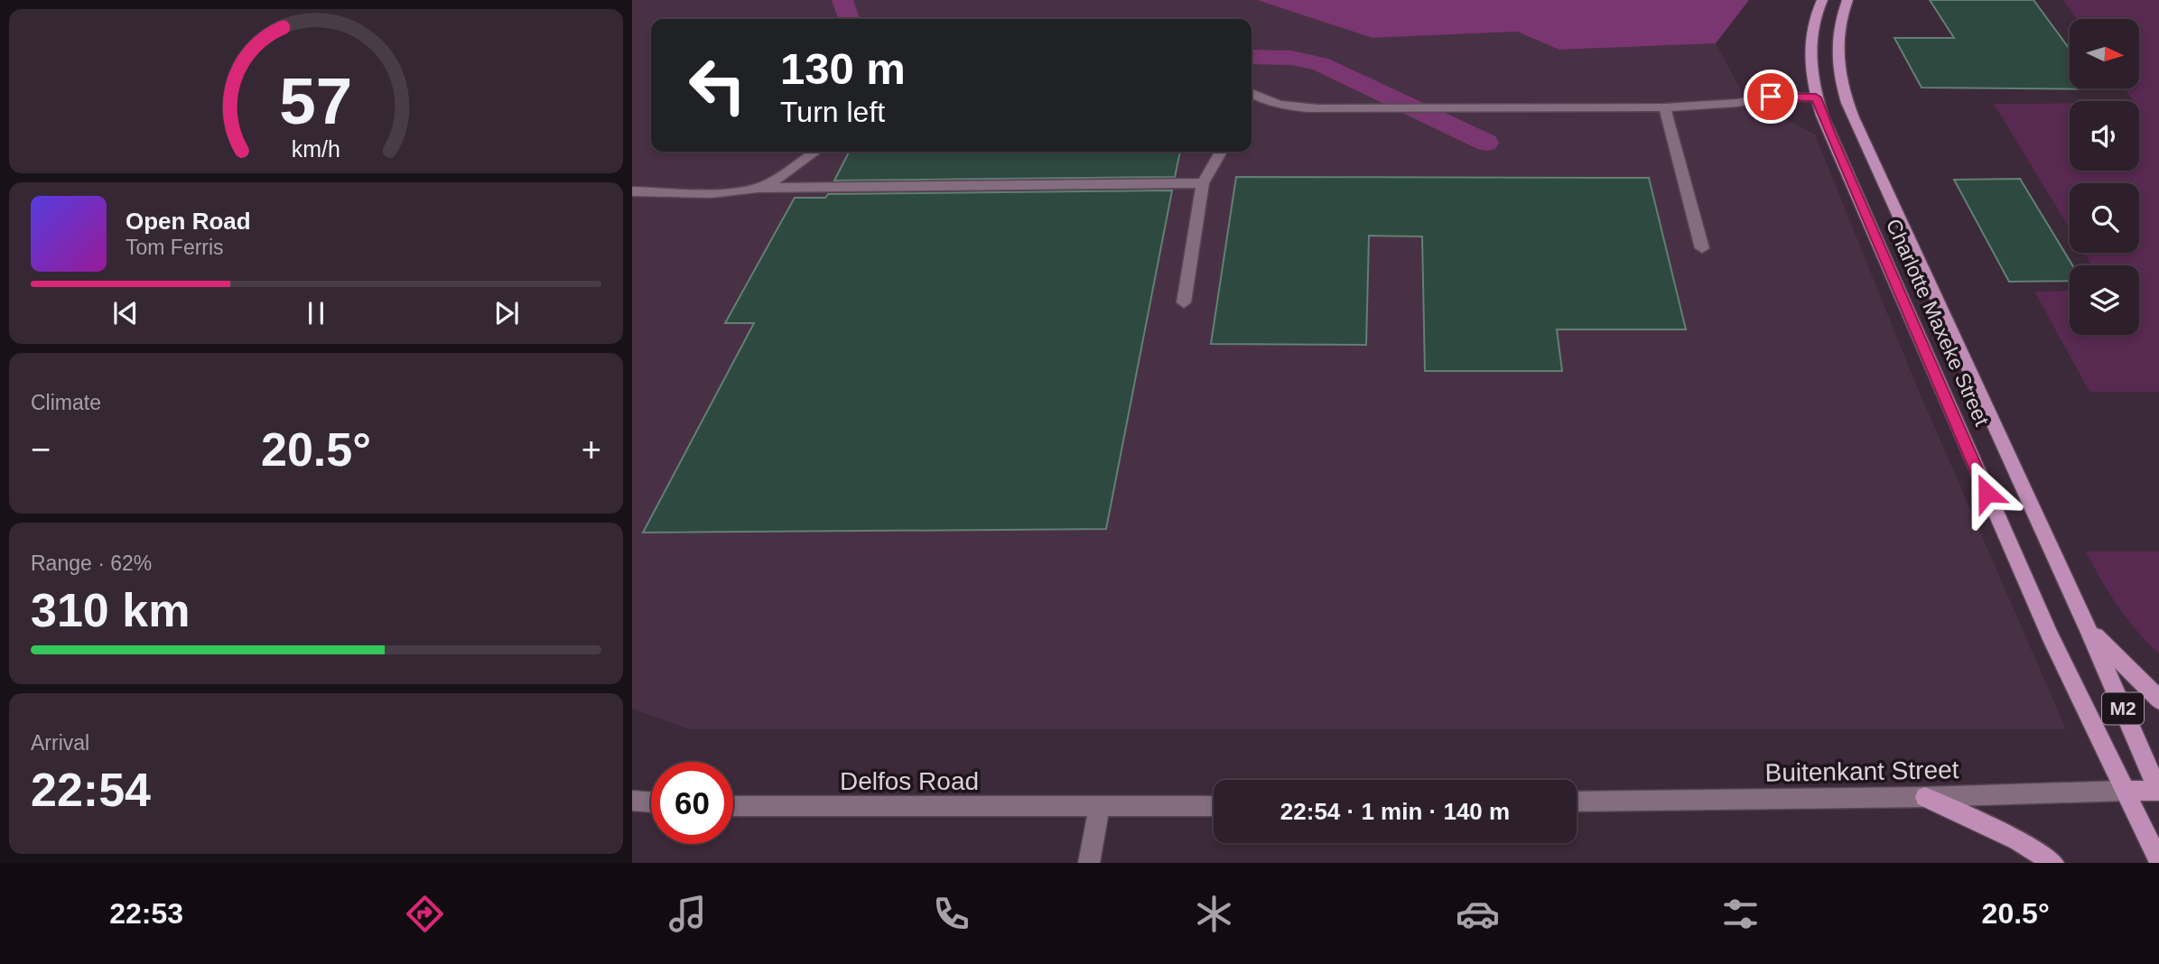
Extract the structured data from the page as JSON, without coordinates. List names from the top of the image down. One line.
{"streets":{"main road":["Charlotte Maxeke Street","M2","Buitenkant Street"],"street":["Delfos Road"]},"crossings":[["Charlotte Maxeke Street","Buitenkant Street"]],"north":"right","page":{"turn":["130 m","Turn left"],"song":["Open Road","Tom Ferris"],"tile":["Climate",["Range · 62%","310 km"],["Arrival","22:54"]],"heat":["−","20.5°","+"],"limit":"60","trip":"22:54 · 1 min · 140 m","tabs":["22:53","20.5°"],"gauge":["57","km/h"]}}
